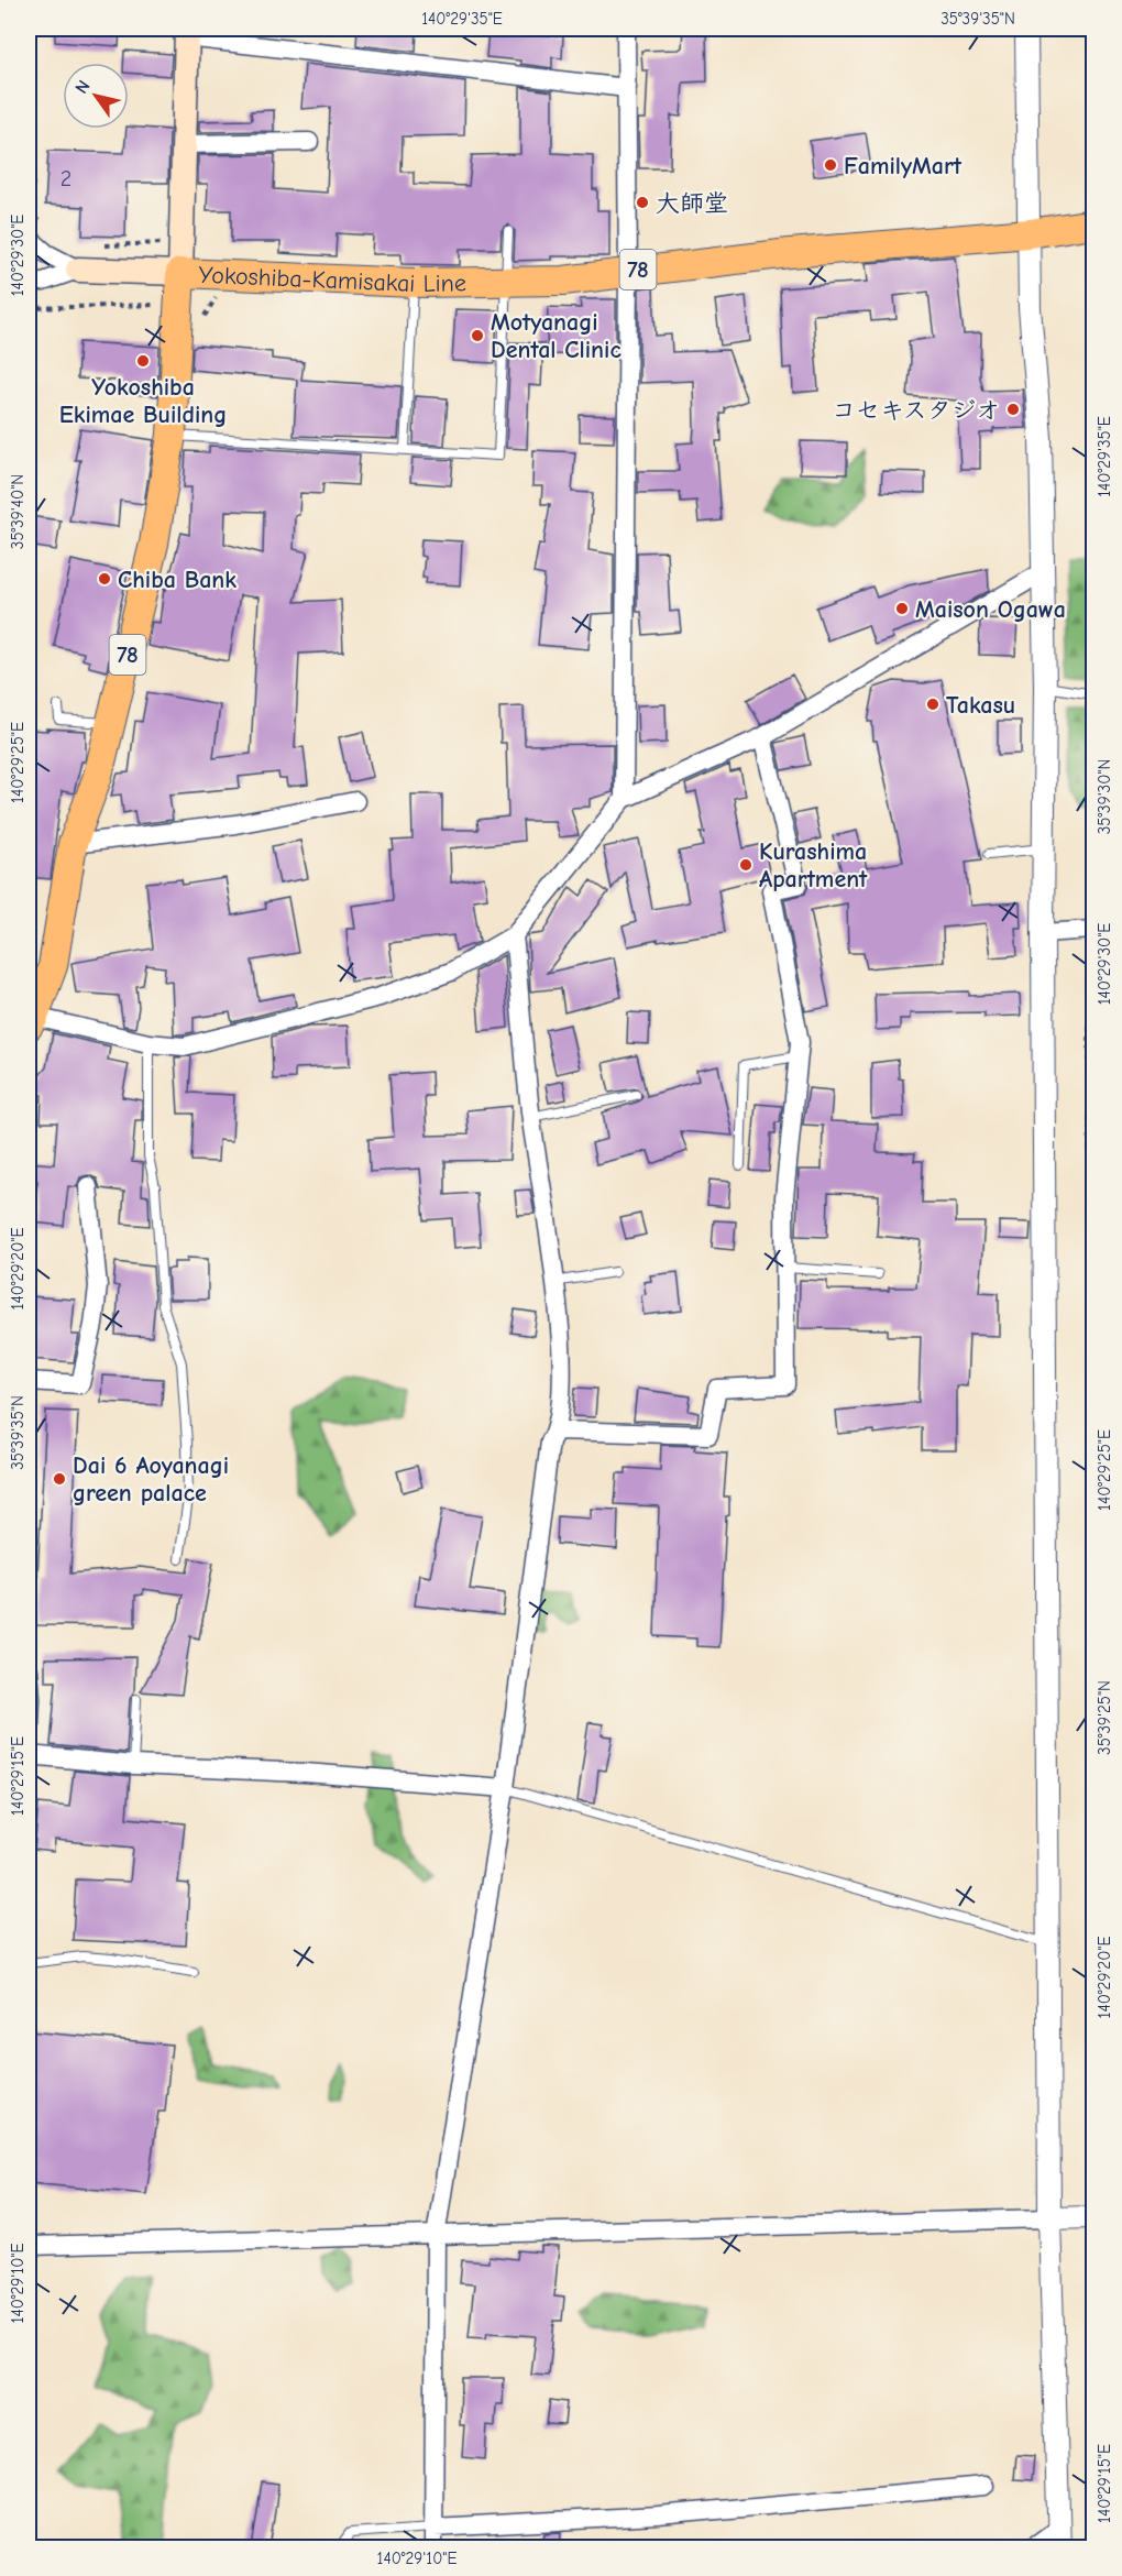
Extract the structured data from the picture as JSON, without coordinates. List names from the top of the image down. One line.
{"streets":{"main road":["78","Yokoshiba-Kamisakai Line"]},"places":["FamilyMart","大師堂","Motyanagi Dental Clinic","Yokoshiba Ekimae Building","コセキスタジオ","Chiba Bank","Maison Ogawa","Takasu","Kurashima Apartment","Dai 6 Aoyanagi green palace"],"house_numbers":["2"],"north":"top left","coordinates":["140°29'35\"E","35°39'35\"N","140°29'30\"E","35°39'40\"N","140°29'25\"E","35°39'30\"N","140°29'20\"E","35°39'25\"N","140°29'15\"E","140°29'10\"E"]}
